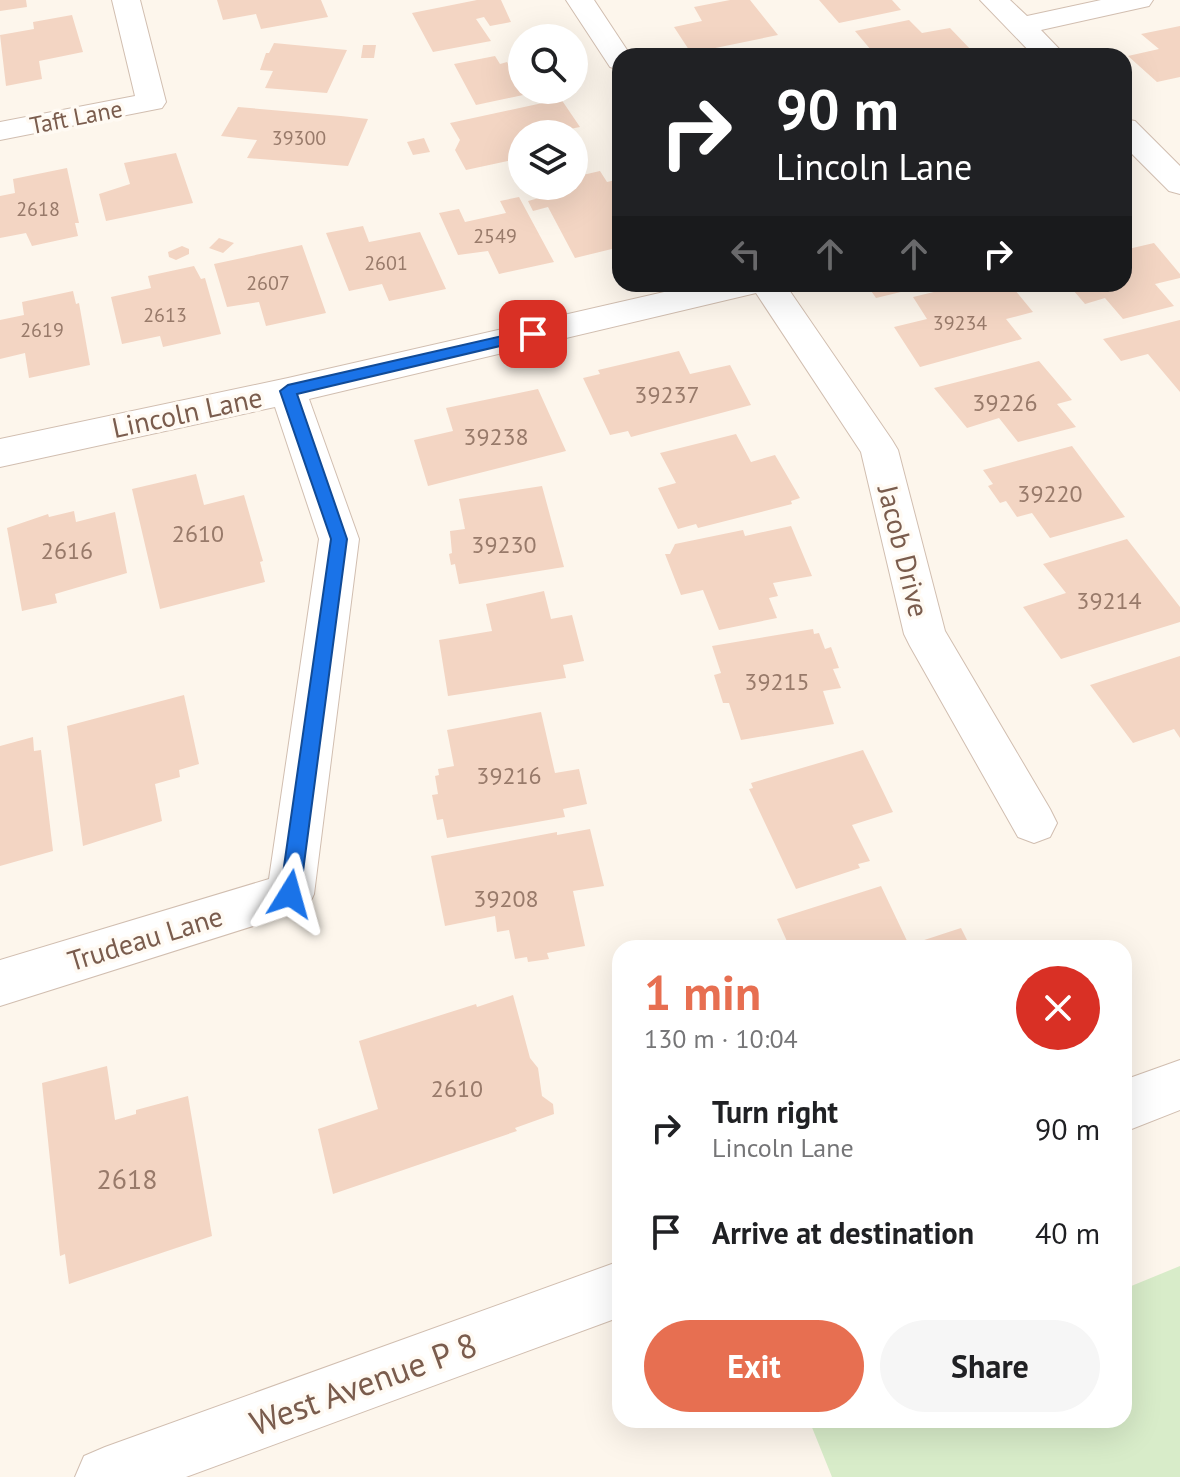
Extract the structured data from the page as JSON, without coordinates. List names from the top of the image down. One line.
{"streets":{"street":["Taft Lane","Lincoln Lane","Jacob Drive","Trudeau Lane","West Avenue P 8"]},"crossings":[["Lincoln Lane","Trudeau Lane"]],"house_numbers":["39300","2618","2549","2601","2607","2613","39234","2619","39237","39226","39238","39220","2610","39230","2616","39214","39215","39216","39208","2610","2618"],"page":{"turn":["90 m","Lincoln Lane"],"heading":["1 min","130 m · 10:04"],"list":[{"name":"Turn right","note":"Lincoln Lane","value":"90 m"},{"name":"Arrive at destination","value":"40 m"}],"buttons":["Exit","Share"]}}
